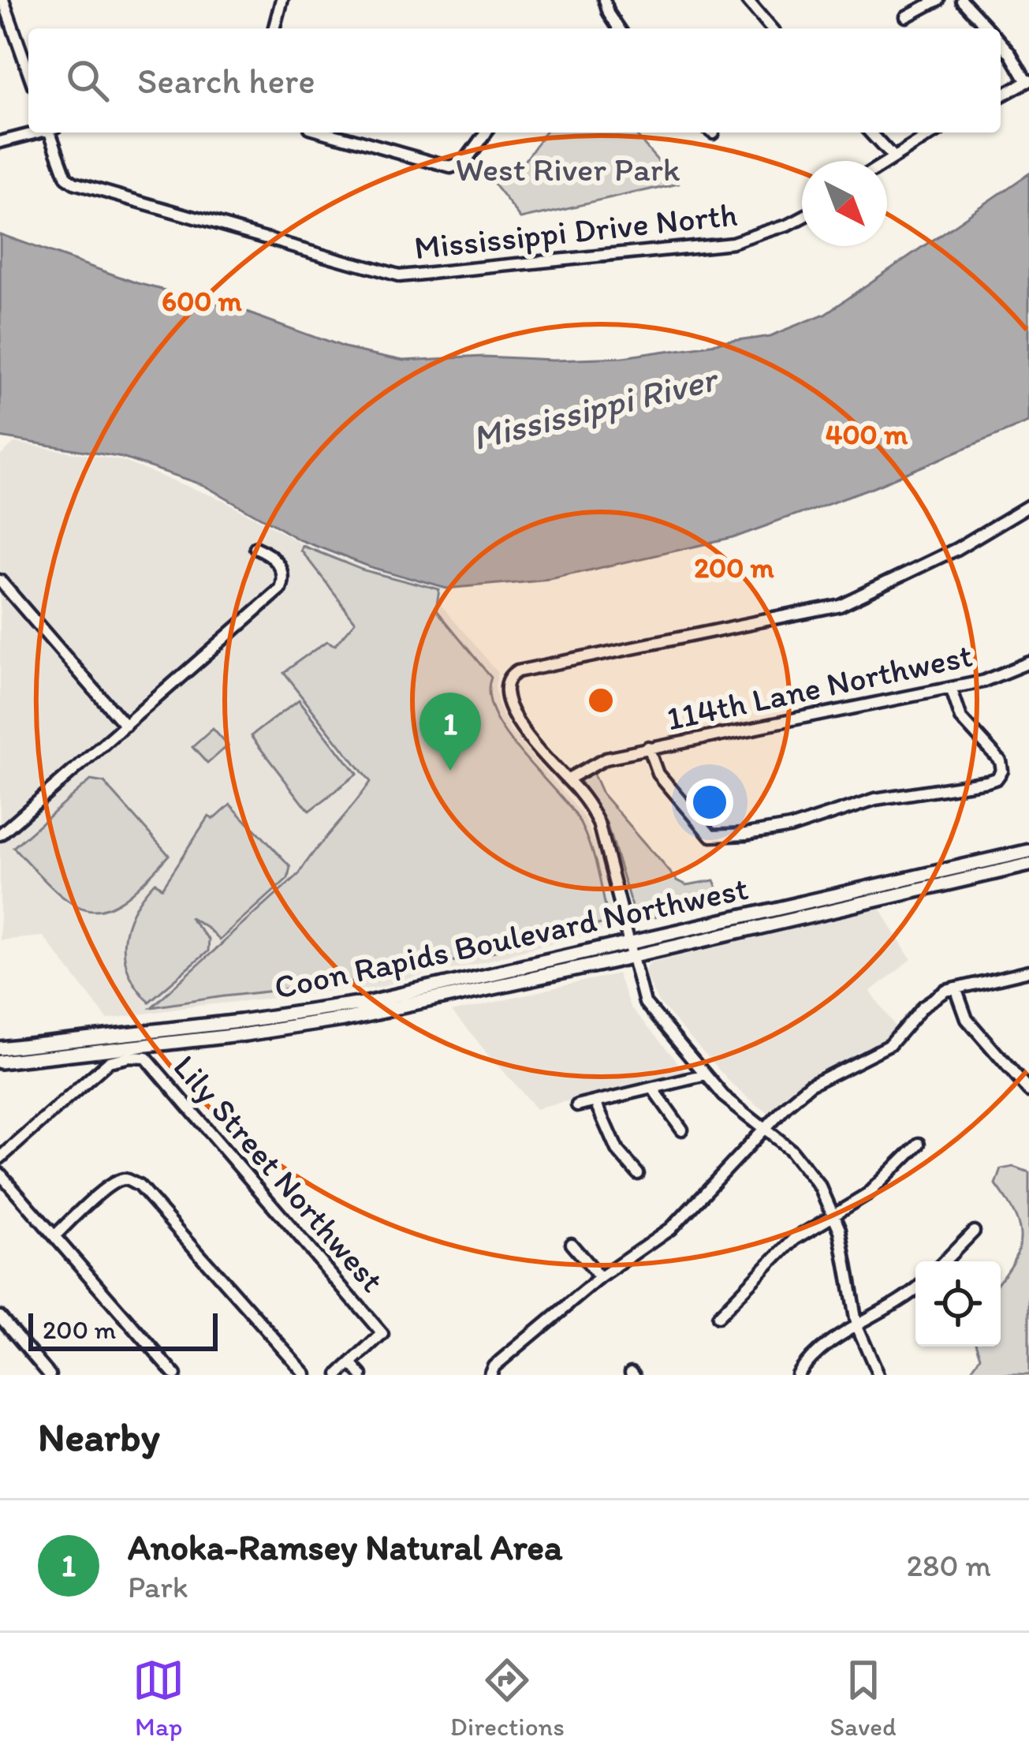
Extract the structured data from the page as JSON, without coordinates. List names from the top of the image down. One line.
{"streets":{"main road":["Coon Rapids Boulevard Northwest"],"street":["Mississippi Drive North","114th Lane Northwest","Lily Street Northwest"]},"water":["Mississippi River"],"parks":["West River Park"],"scale_bar":"200 m","north":"bottom right","page":{"search":"Search here","pins":"1","scale":"200 m","heading":"Nearby","list":[{"mark":"1","name":"Anoka-Ramsey Natural Area","note":"Park","value":"280 m"}],"nav":["Map","Directions","Saved"]},"rings":["600 m","400 m","200 m"]}
